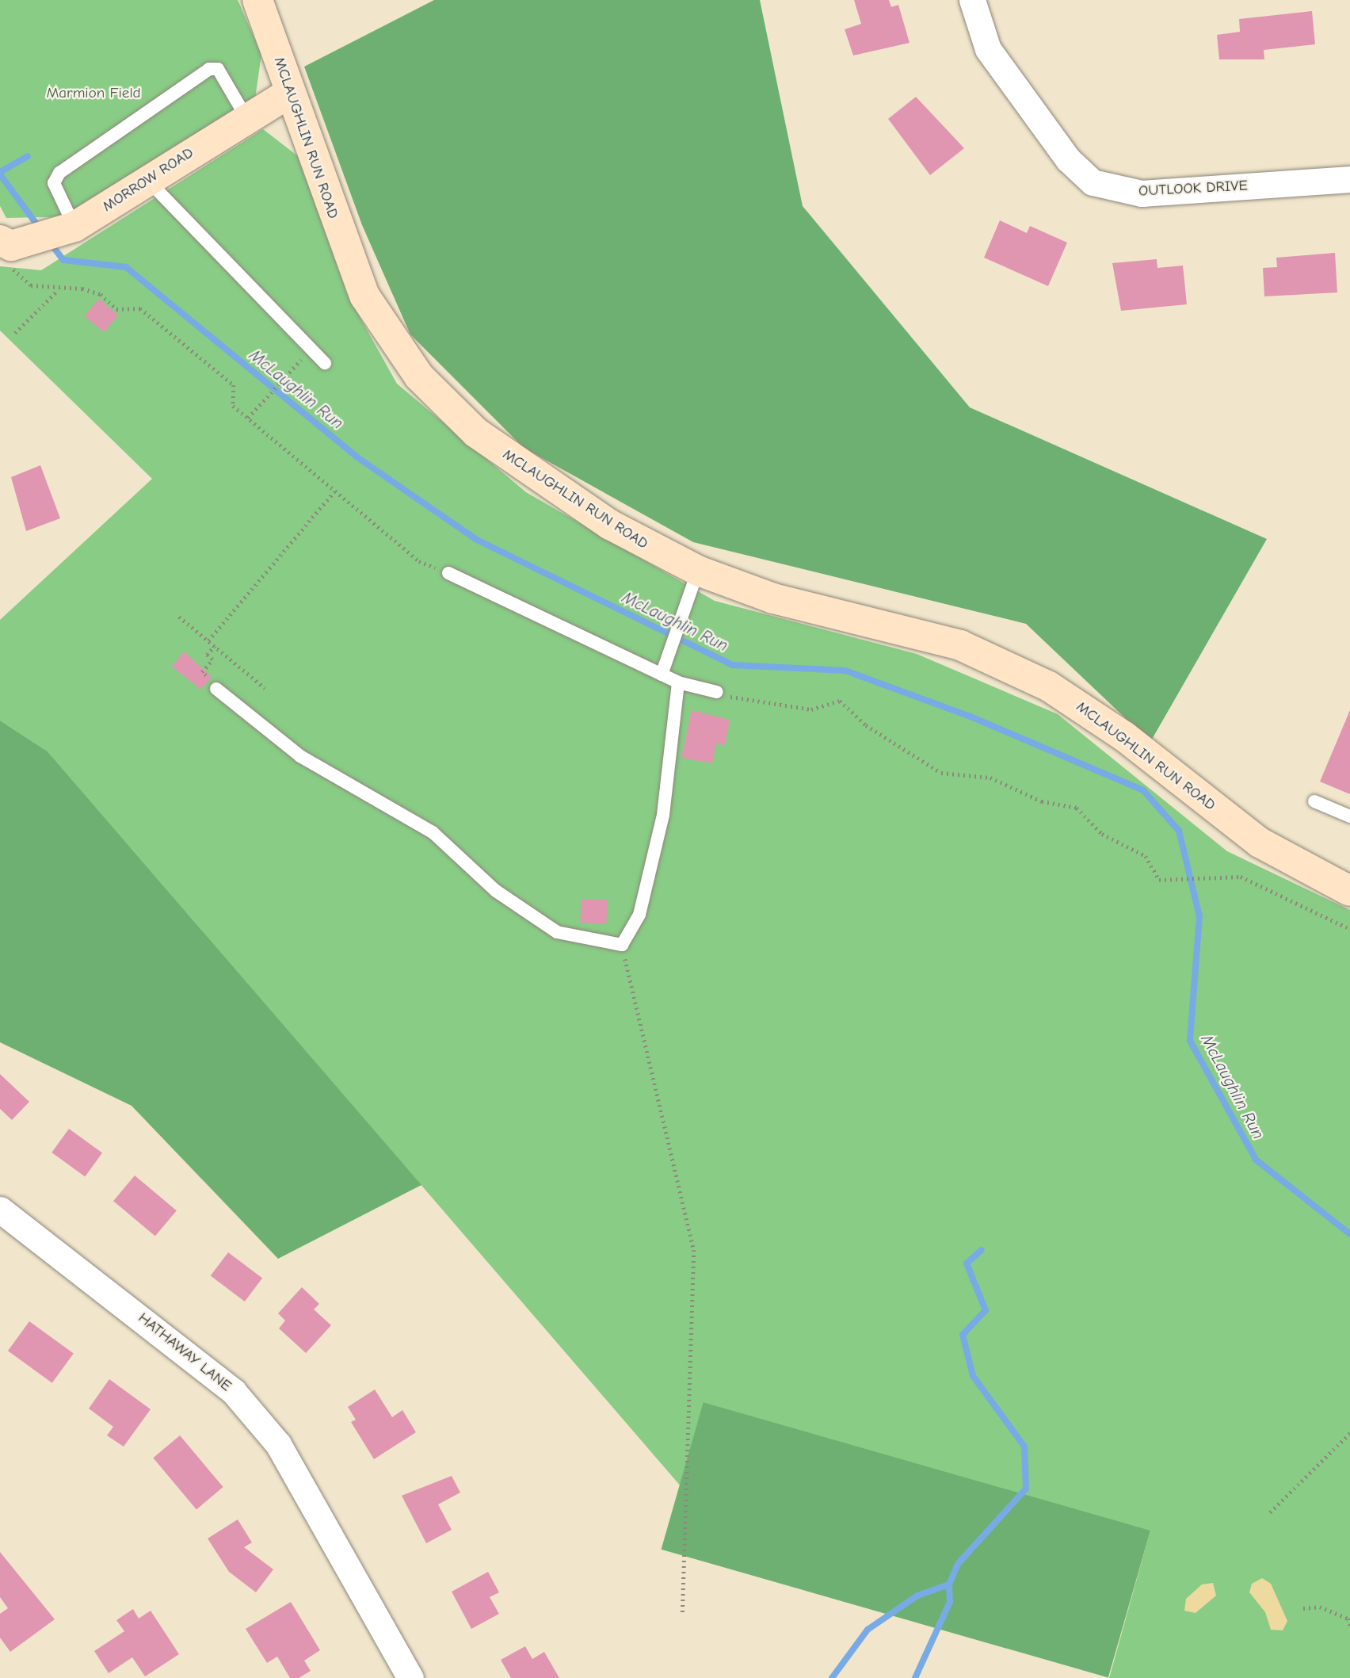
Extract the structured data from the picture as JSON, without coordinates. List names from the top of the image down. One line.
{"streets":{"main road":["MCLAUGHLIN RUN ROAD","MORROW ROAD"],"street":["OUTLOOK DRIVE","HATHAWAY LANE"]},"crossings":[["MCLAUGHLIN RUN ROAD","MORROW ROAD"]],"water":["McLaughlin Run"],"parks":["Marmion Field"]}
